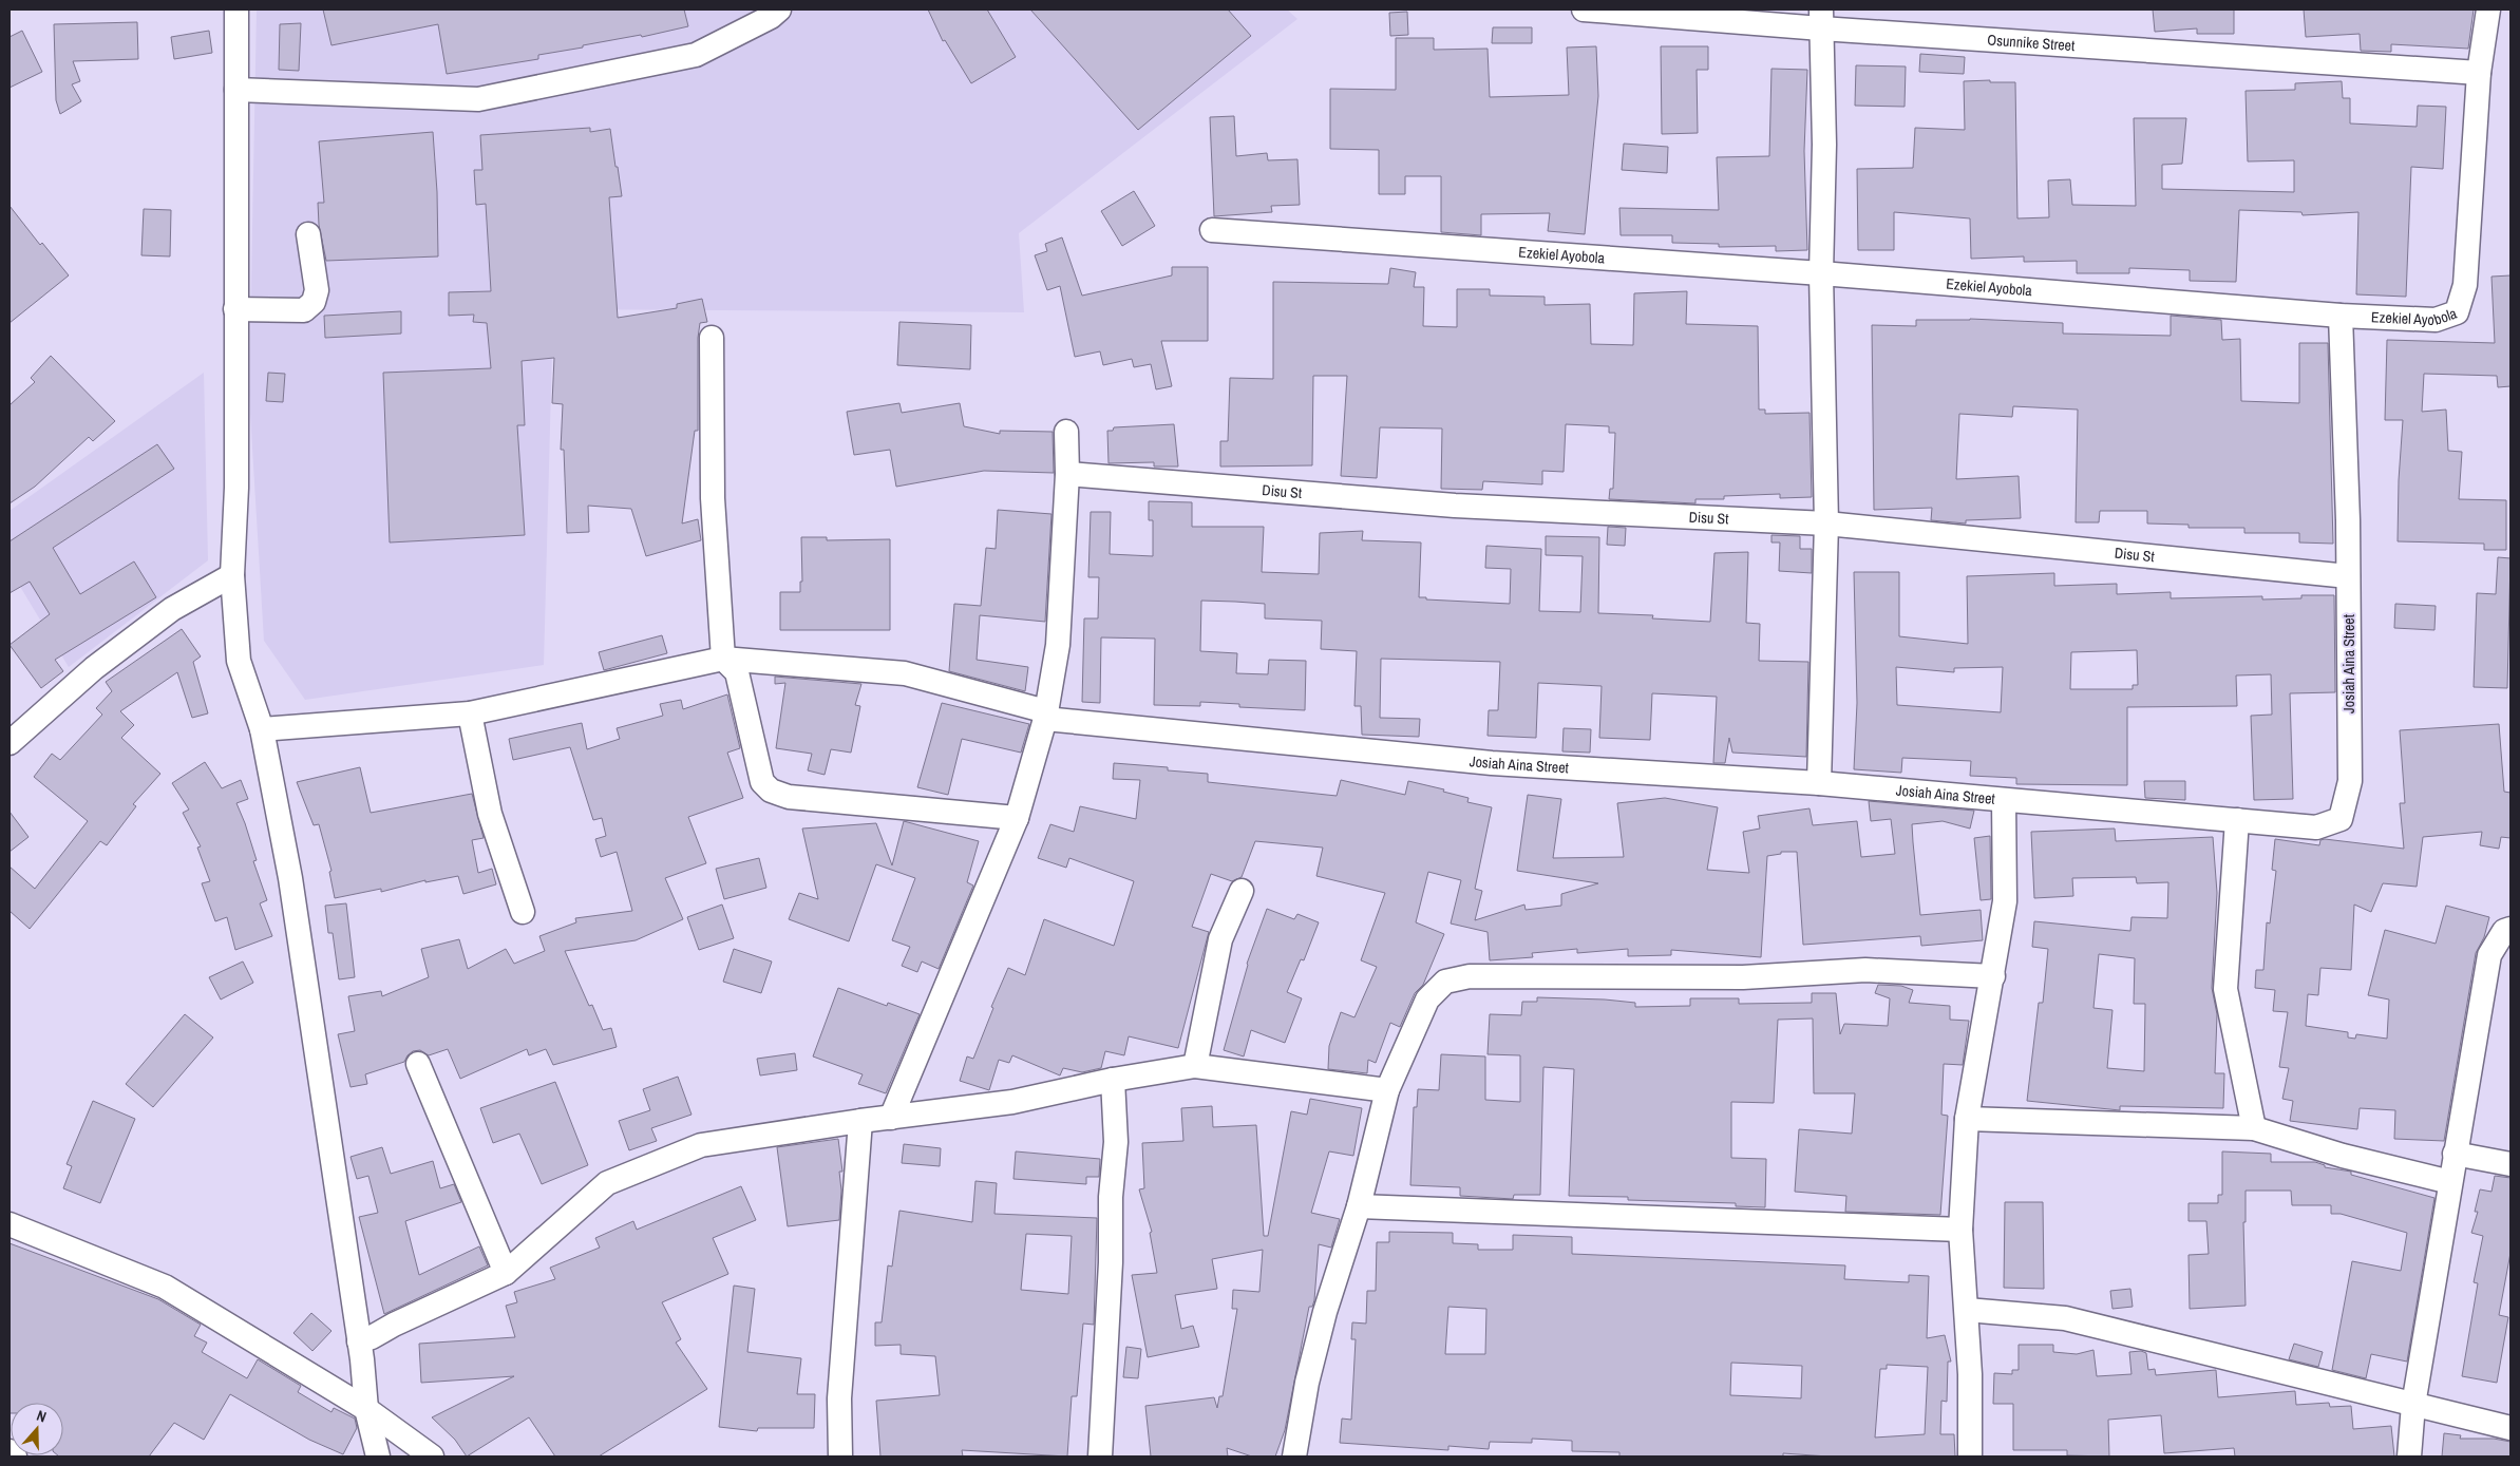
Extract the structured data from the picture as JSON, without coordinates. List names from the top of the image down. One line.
{"streets":{"street":["Osunnike Street","Ezekiel Ayobola","Disu St","Josiah Aina Street"]},"crossings":[["Osunnike Street","Ezekiel Ayobola"],["Ezekiel Ayobola","Josiah Aina Street"],["Disu St","Josiah Aina Street"]],"north":"top"}
